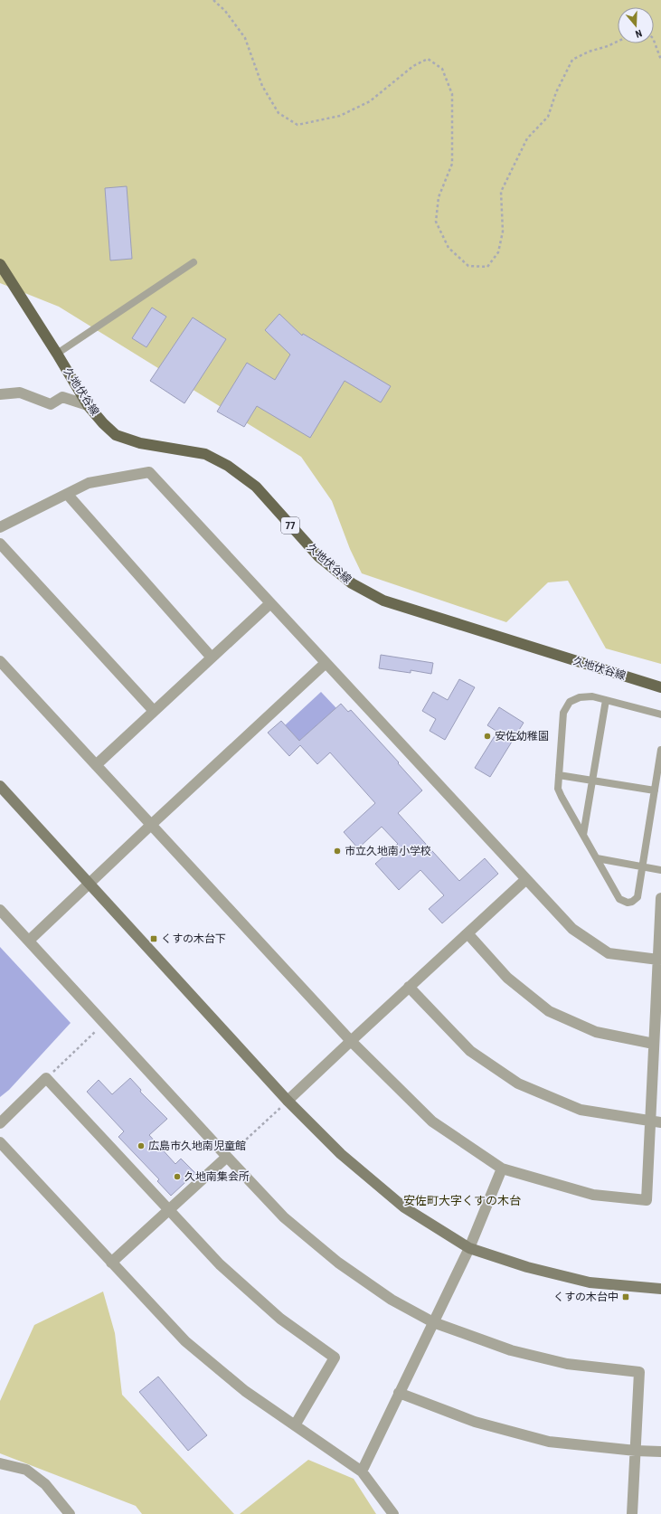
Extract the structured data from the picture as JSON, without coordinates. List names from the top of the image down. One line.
{"streets":{"main road":["久地伏谷線","77"]},"districts":["安佐町大字くすの木台"],"places":{"other":["安佐幼稚園","市立久地南小学校","広島市久地南児童館","久地南集会所"],"transit":["くすの木台下","くすの木台中"]},"north":"bottom"}
